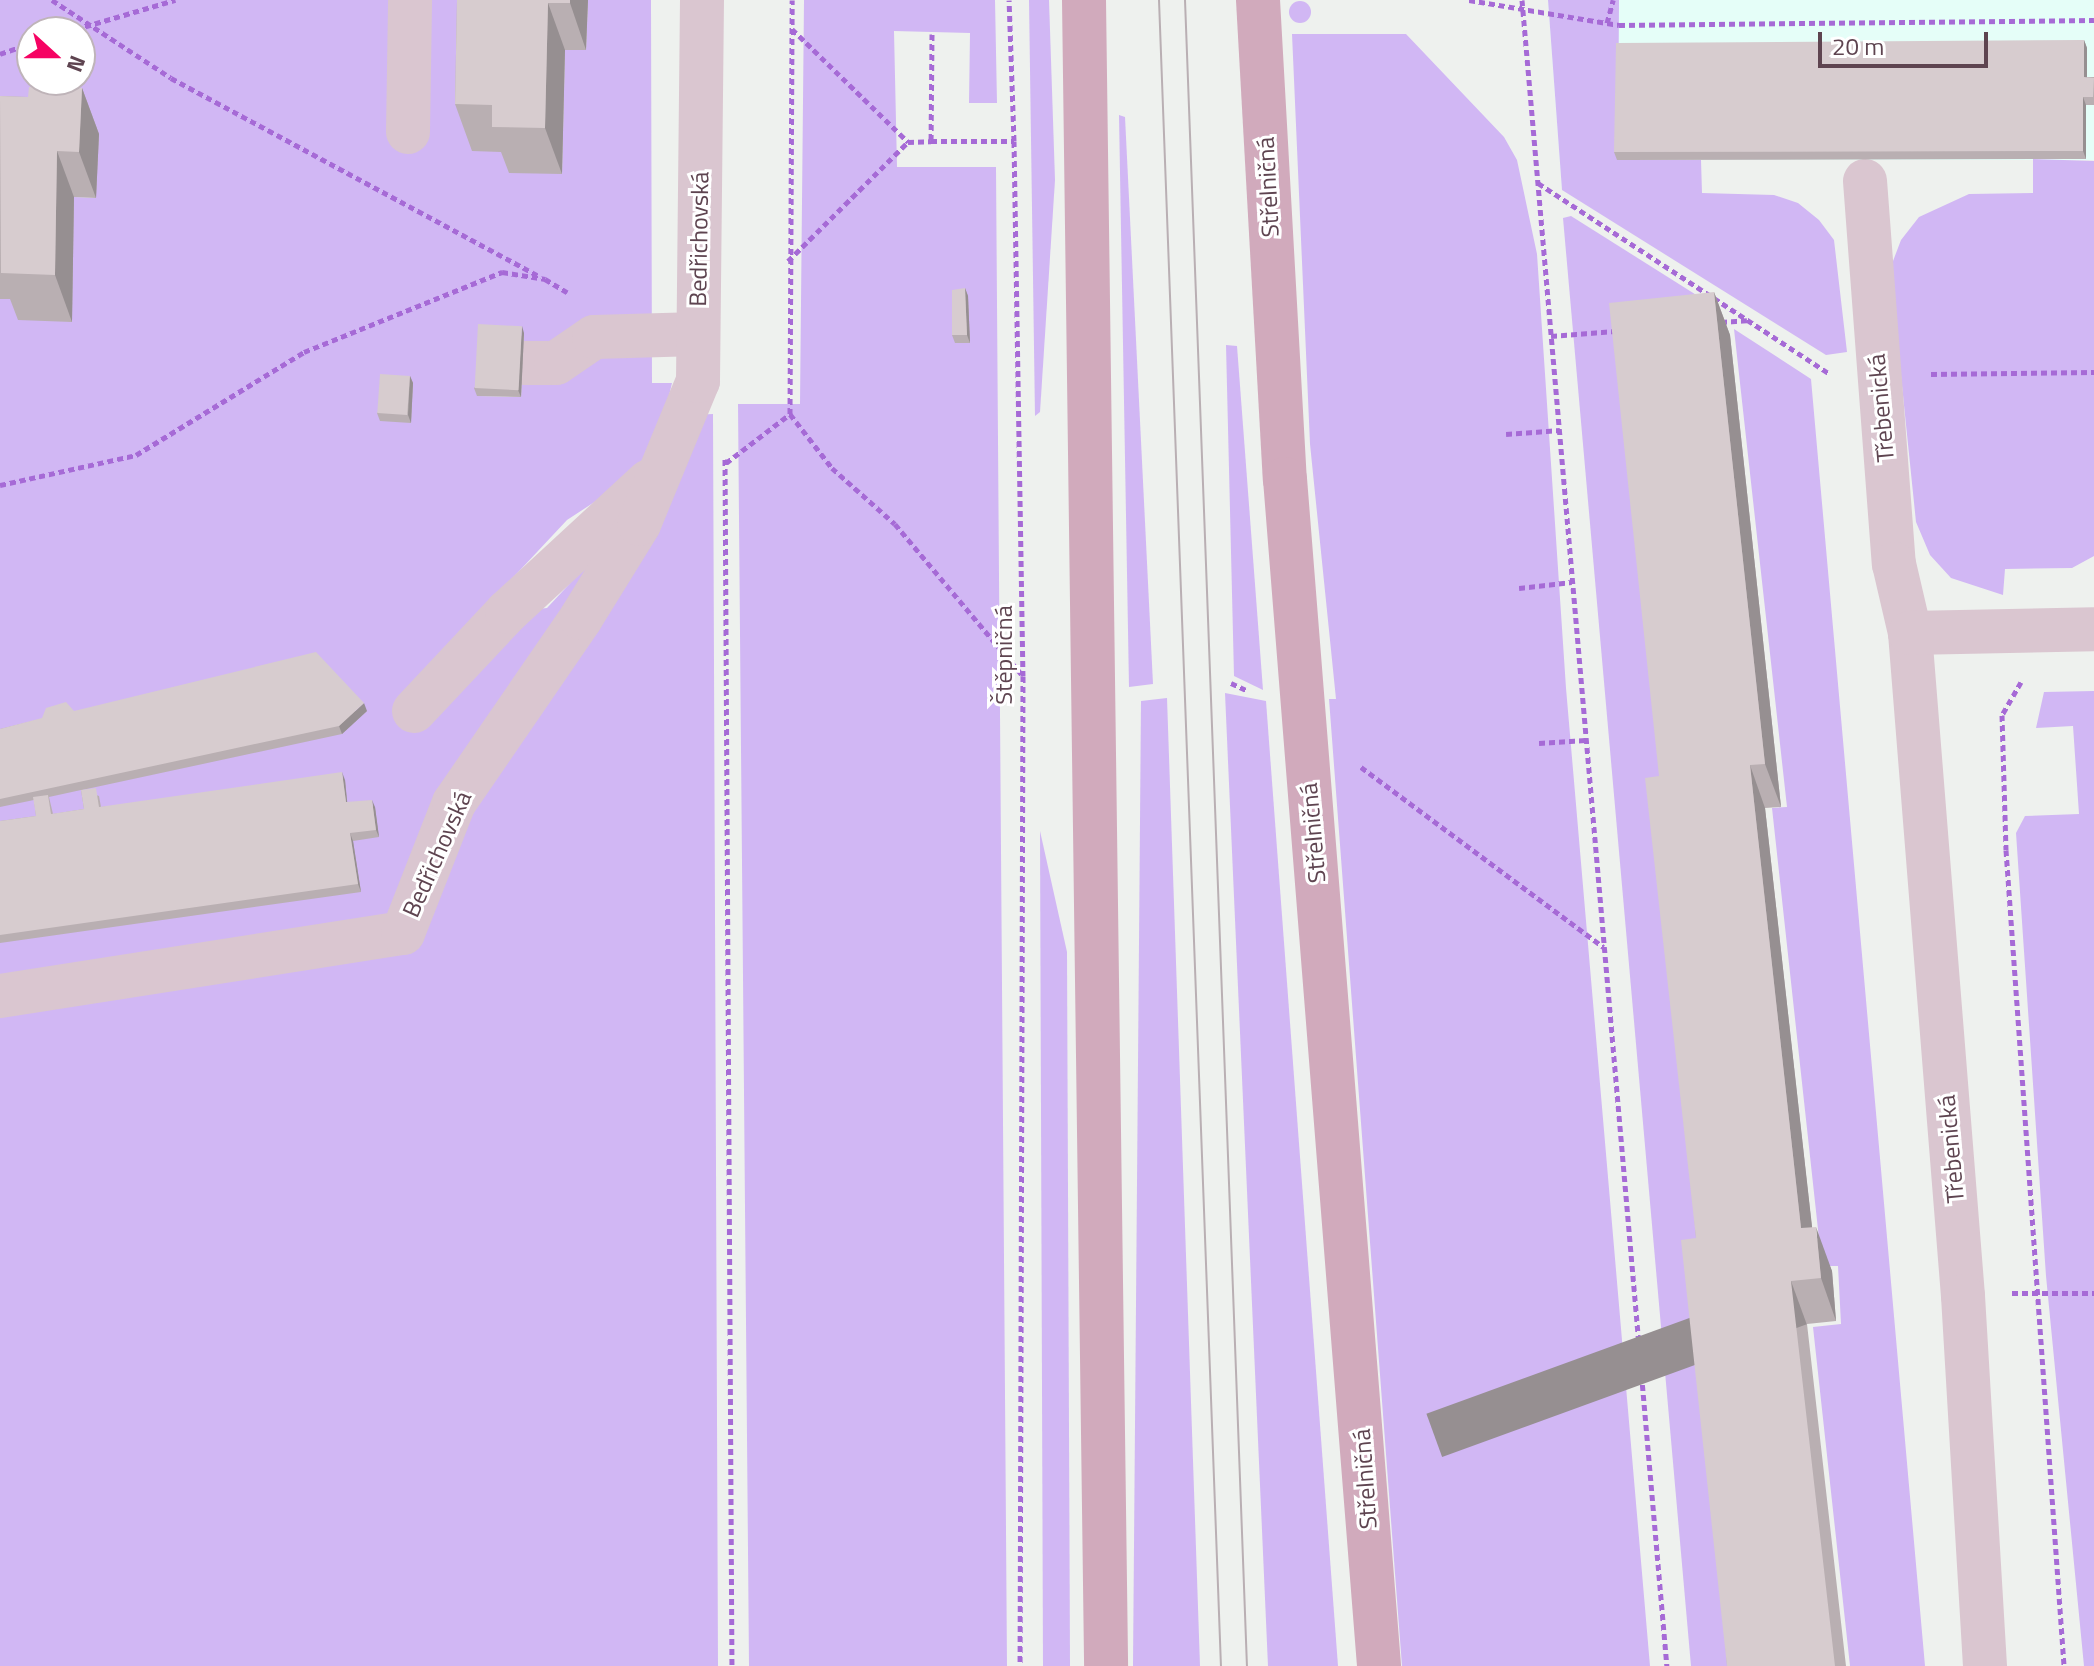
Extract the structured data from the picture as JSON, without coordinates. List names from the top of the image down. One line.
{"streets":{"main road":["Střelničná"],"street":["Bedřichovská","Třebenická"],"path":["Štěpničná"]},"scale_bar":"20 m","north":"right"}
